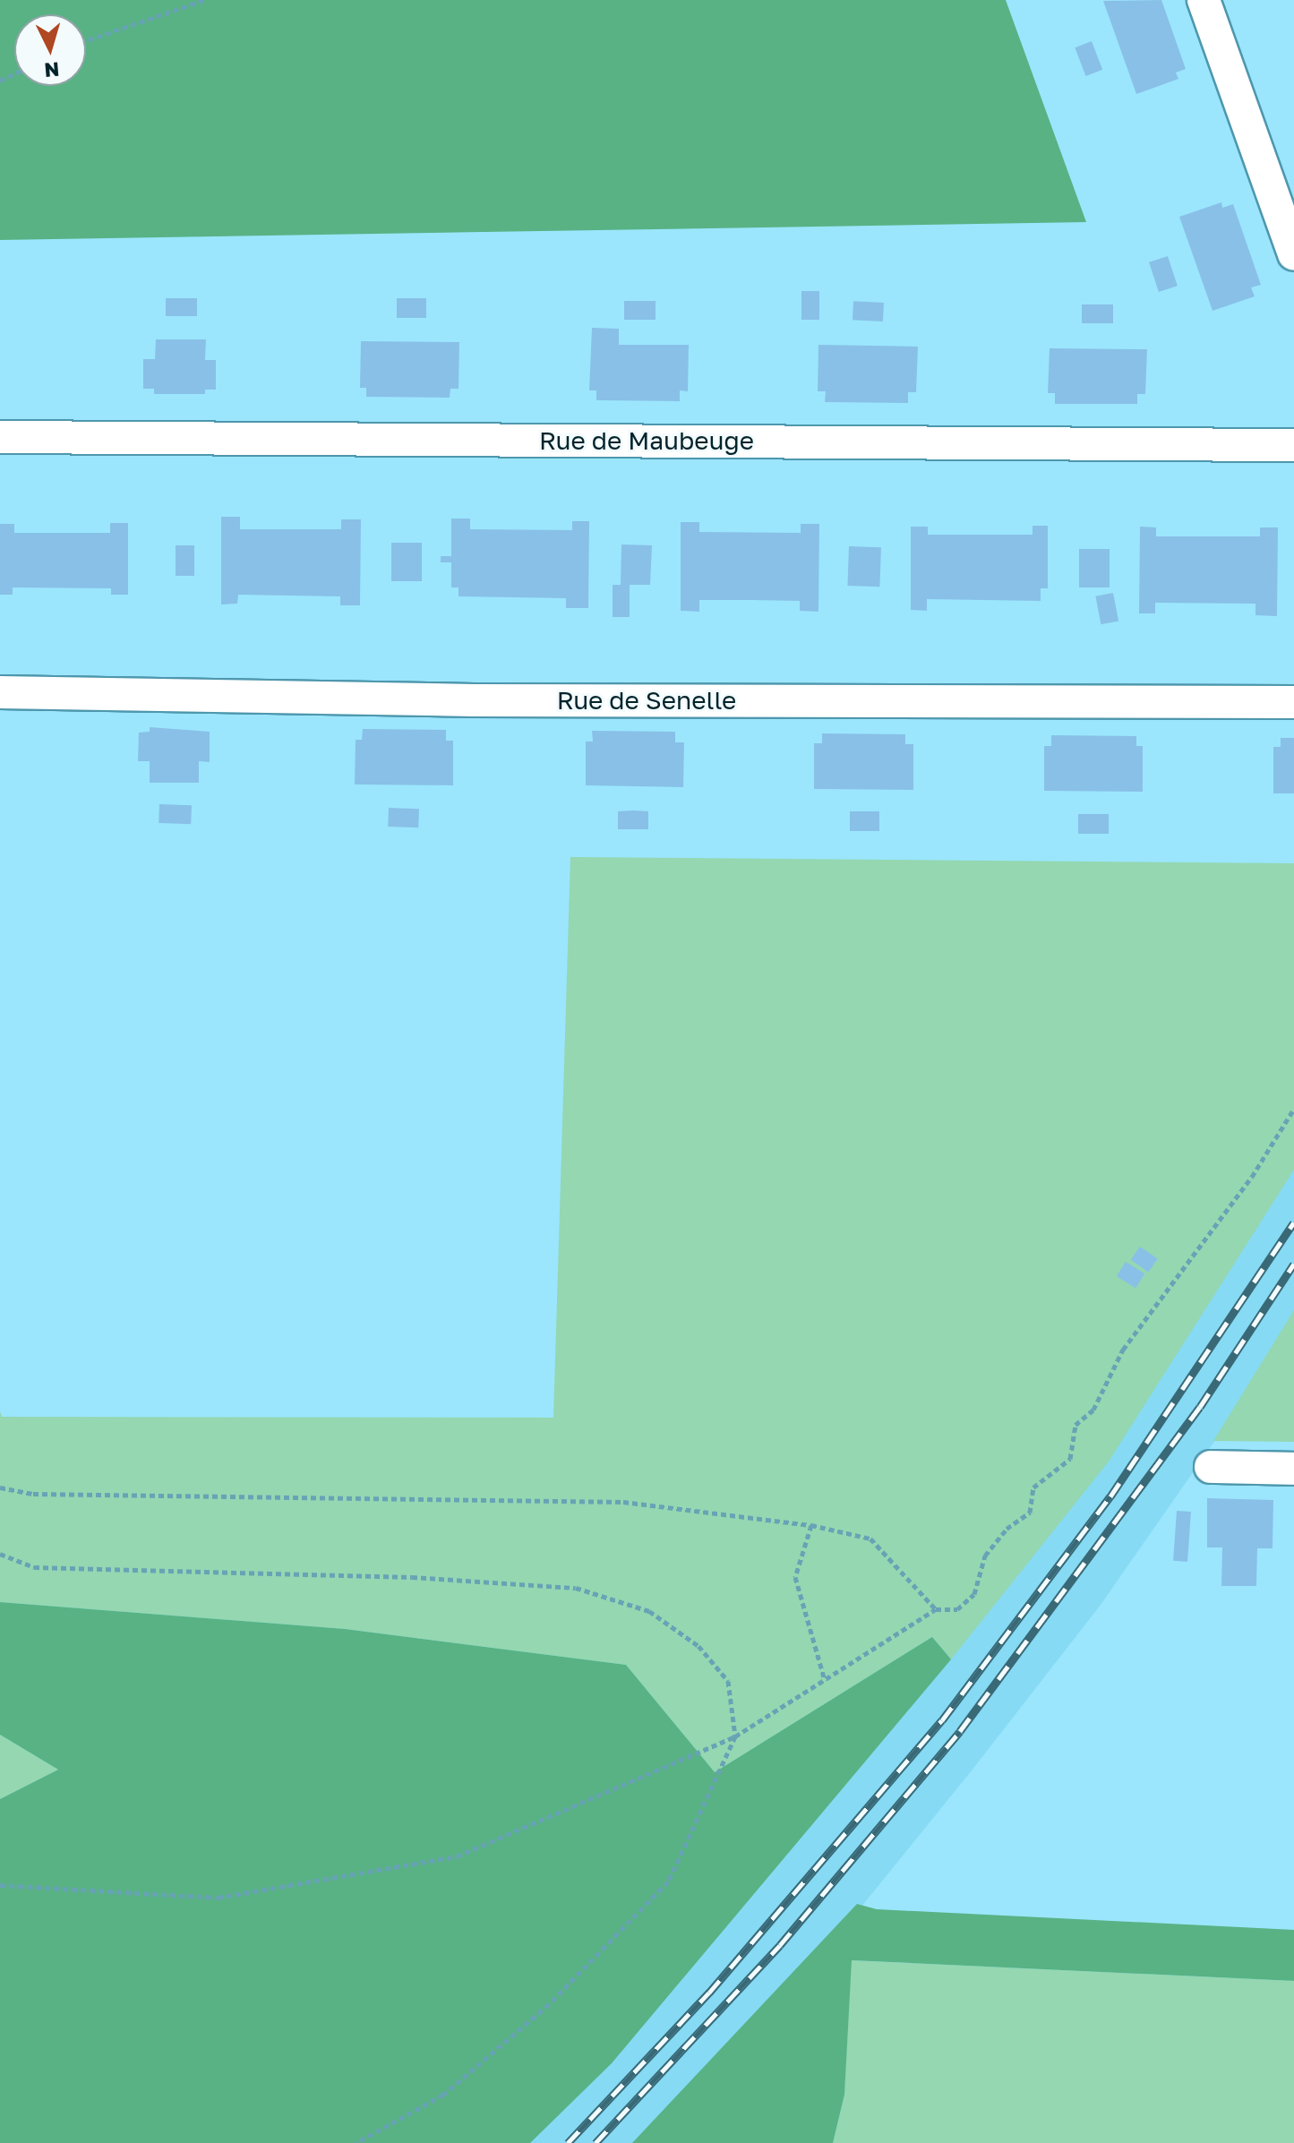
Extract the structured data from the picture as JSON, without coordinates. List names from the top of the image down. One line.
{"streets":{"street":["Rue de Maubeuge","Rue de Senelle"]},"north":"bottom"}
